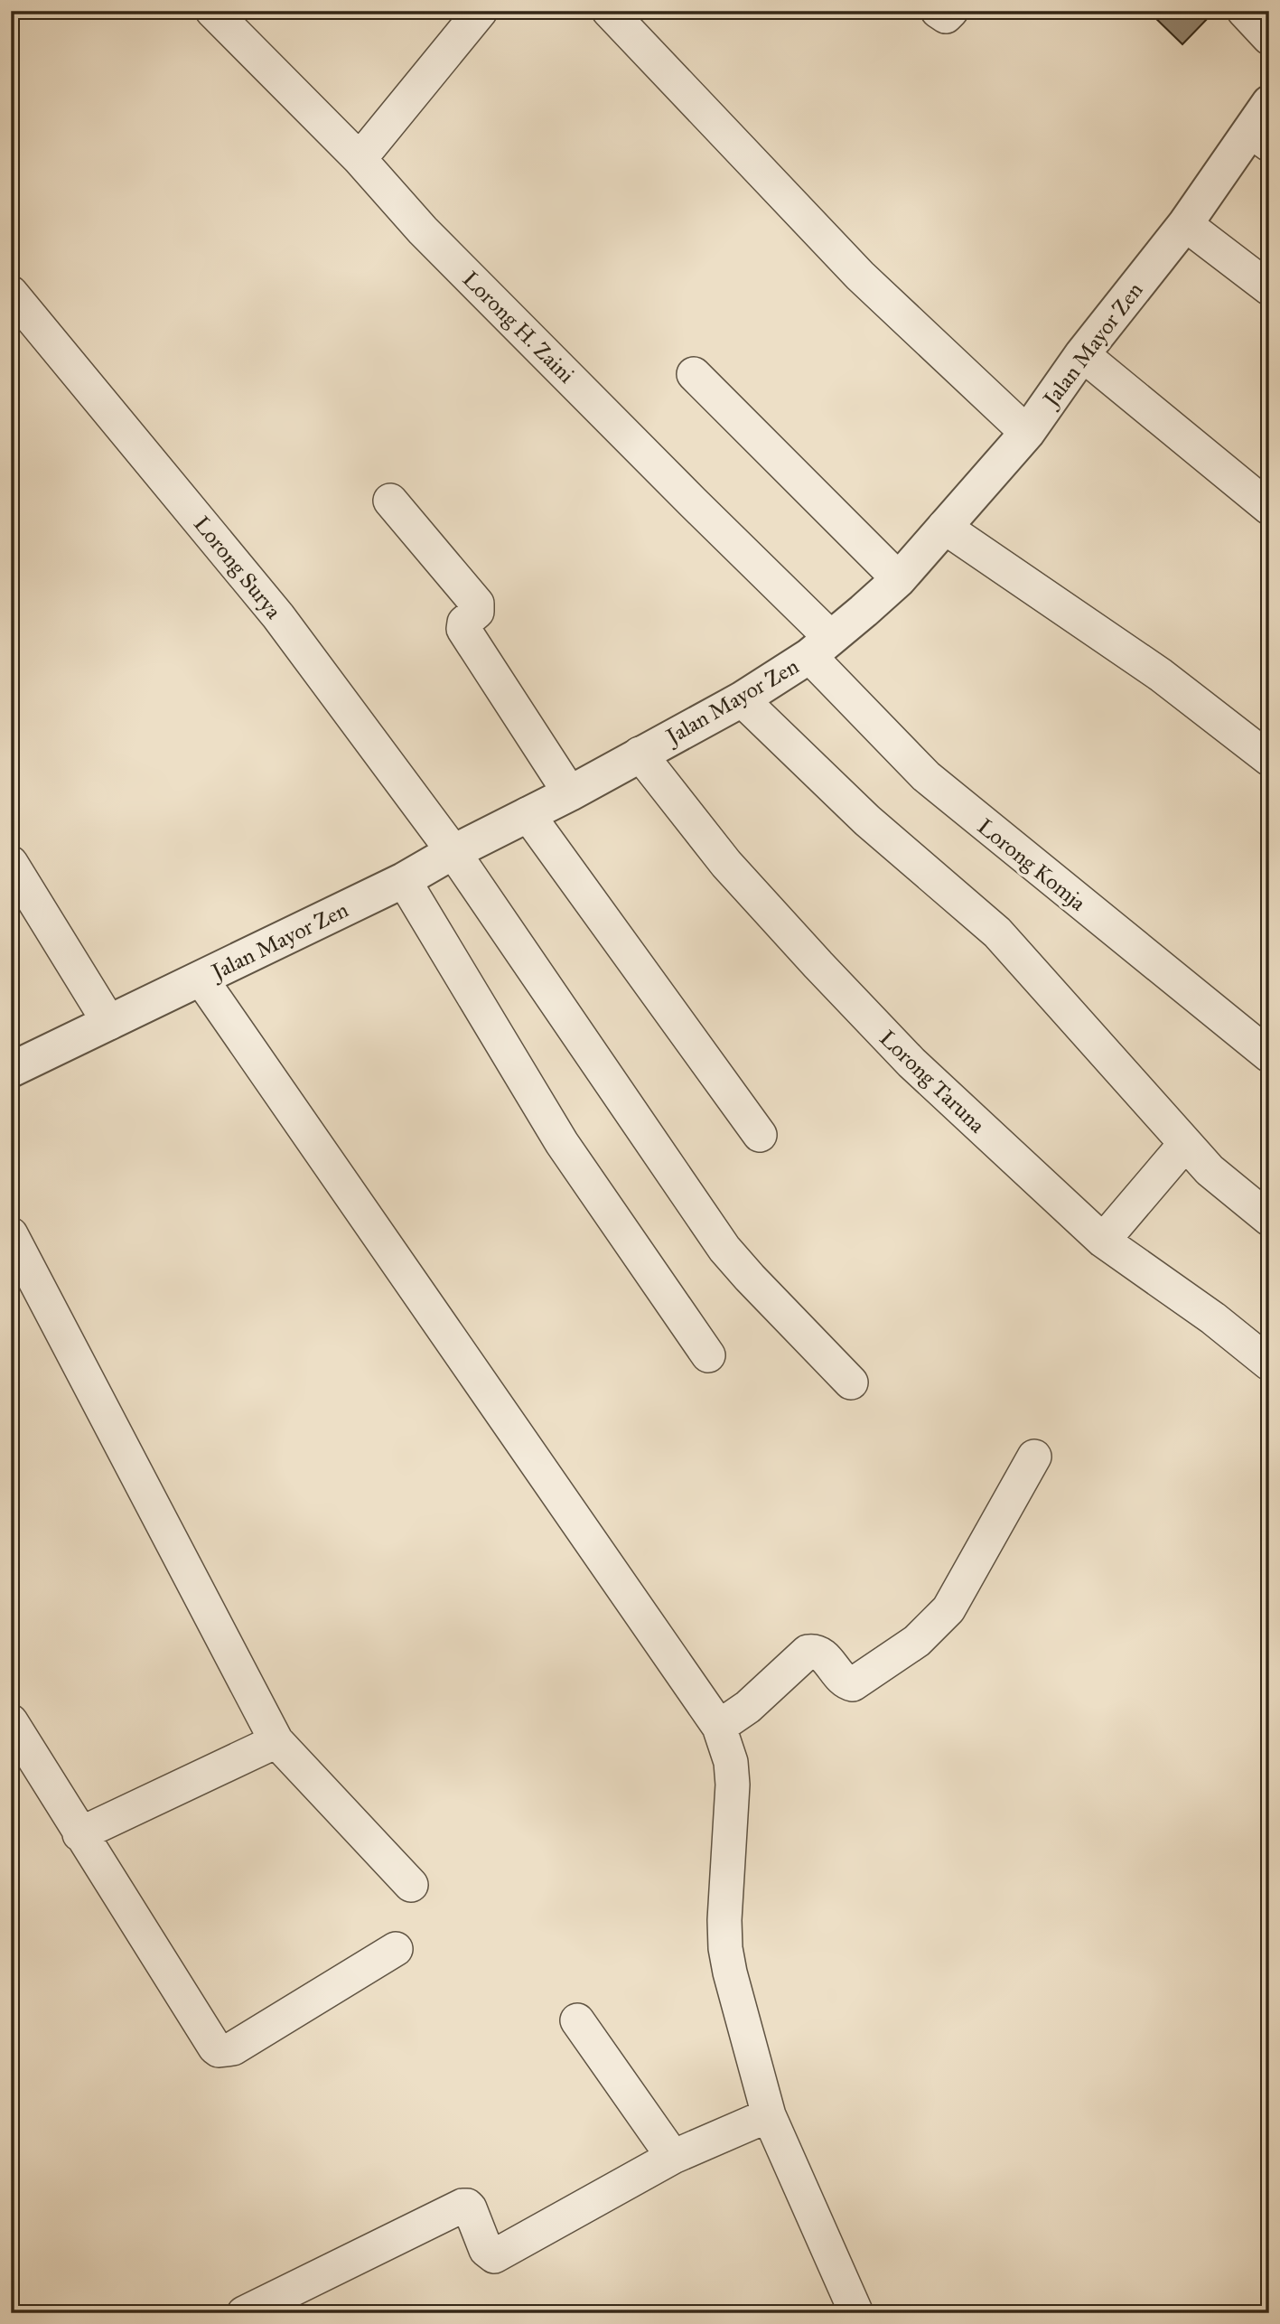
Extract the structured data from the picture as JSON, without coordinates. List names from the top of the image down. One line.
{"streets":{"street":["Lorong H. Zaini","Jalan Mayor Zen","Lorong Surya","Lorong Komja","Lorong Taruna"]},"crossings":[["Lorong H. Zaini","Jalan Mayor Zen"],["Lorong H. Zaini","Lorong Komja"],["Jalan Mayor Zen","Lorong Surya"],["Jalan Mayor Zen","Lorong Komja"],["Jalan Mayor Zen","Lorong Taruna"]]}
